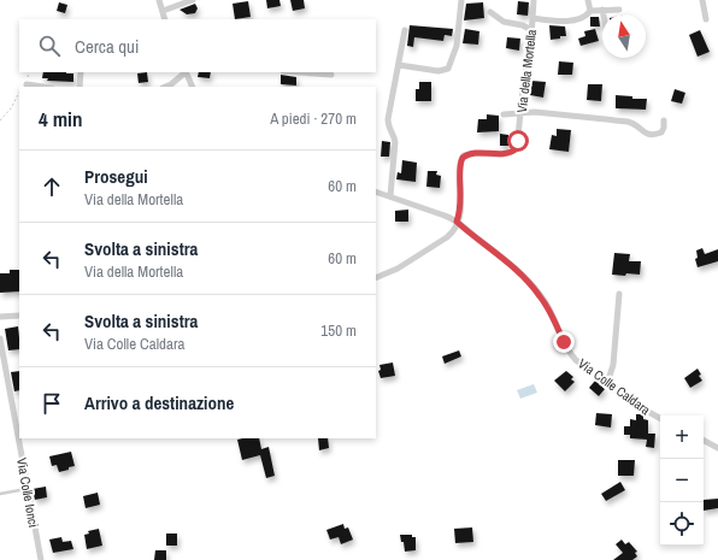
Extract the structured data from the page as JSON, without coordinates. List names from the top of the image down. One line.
{"streets":{"street":["Via della Mortella","Via Colle Caldara","Via Colle Ionci"]},"crossings":[["Via della Mortella","Via Colle Caldara"]],"north":"top","page":{"search":"Cerca qui","heading":["4 min","A piedi · 270 m"],"list":[["Prosegui","Via della Mortella","60 m"],["Svolta a sinistra","Via della Mortella","60 m"],["Svolta a sinistra","Via Colle Caldara","150 m"],"Arrivo a destinazione"],"map_buttons":["+","−"]}}
